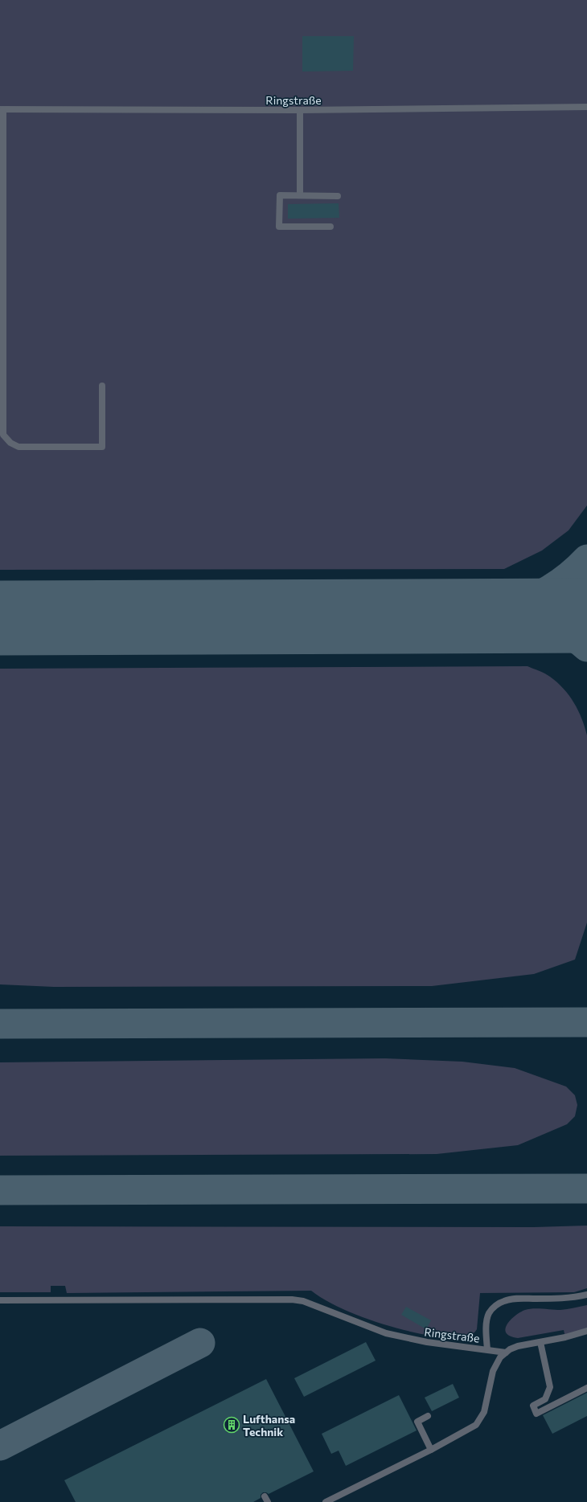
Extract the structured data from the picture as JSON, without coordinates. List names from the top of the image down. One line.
{"streets":{"lane":["Ringstraße"]},"places":{"building":["Lufthansa Technik"]}}
